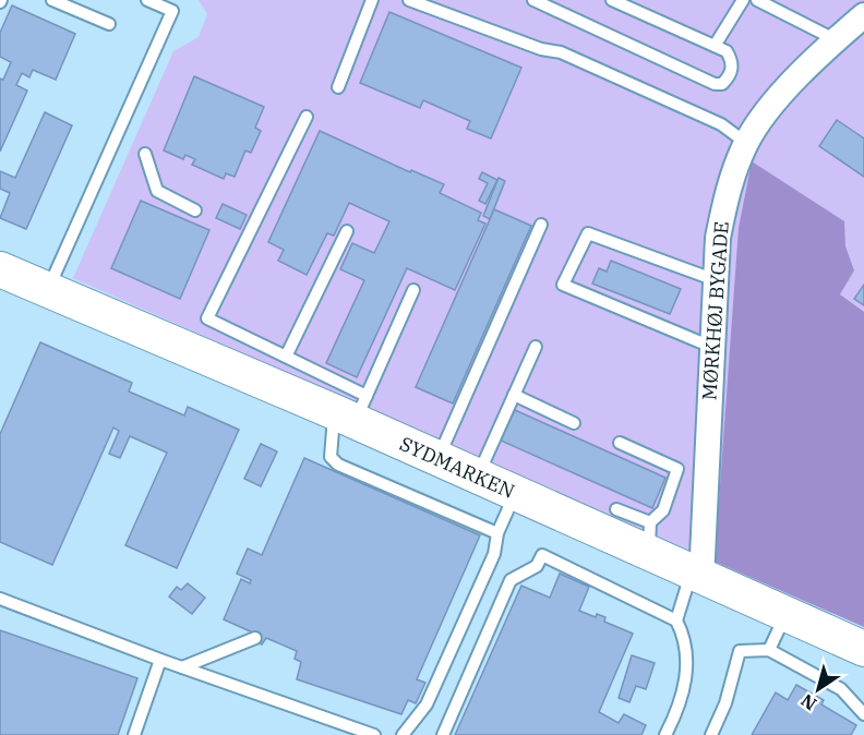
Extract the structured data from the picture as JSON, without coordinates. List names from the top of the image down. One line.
{"streets":{"street":["MØRKHØJ BYGADE","SYDMARKEN"]},"crossings":[["MØRKHØJ BYGADE","SYDMARKEN"]],"north":"bottom left"}
